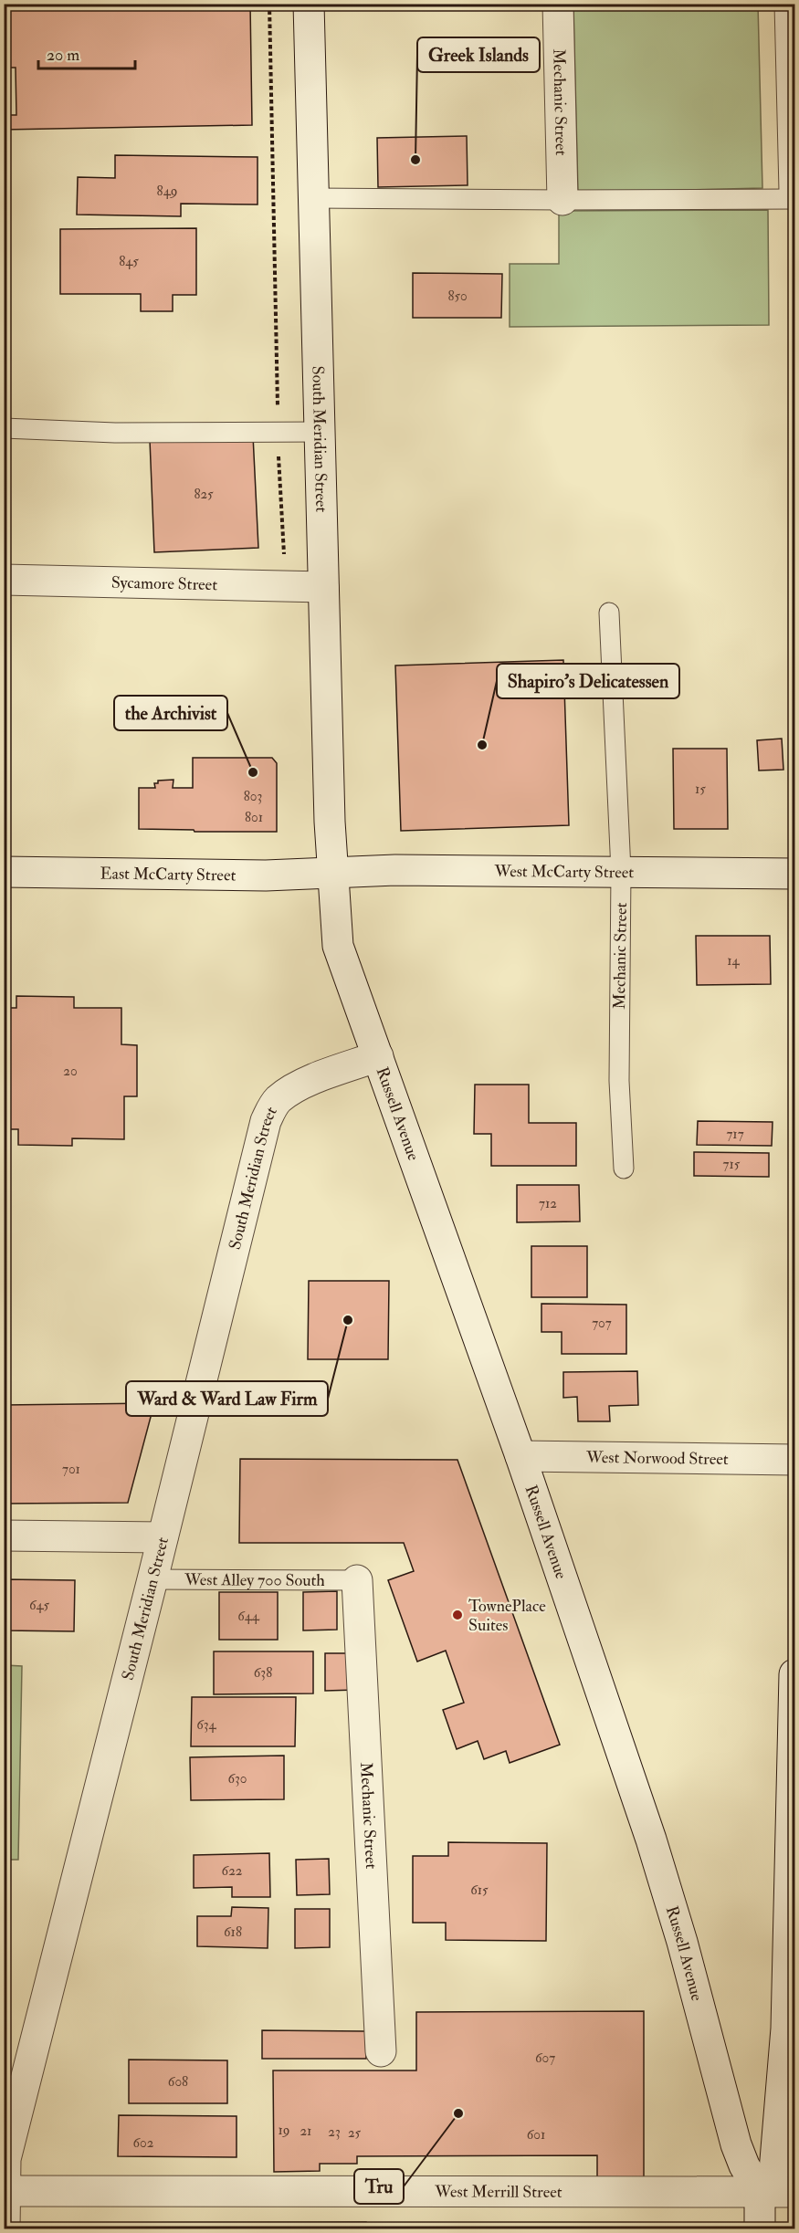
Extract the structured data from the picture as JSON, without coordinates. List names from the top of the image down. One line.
{"streets":{"street":["Mechanic Street","South Meridian Street","Sycamore Street","West McCarty Street","East McCarty Street","Russell Avenue","West Norwood Street","West Merrill Street"],"lane":["West Alley 700 South"]},"crossings":[["Mechanic Street","West McCarty Street"],["Mechanic Street","West Alley 700 South"],["South Meridian Street","Sycamore Street"],["South Meridian Street","West McCarty Street"],["South Meridian Street","East McCarty Street"],["South Meridian Street","Russell Avenue"],["South Meridian Street","West Alley 700 South"],["South Meridian Street","West Merrill Street"],["West McCarty Street","East McCarty Street"],["West McCarty Street","Russell Avenue"],["East McCarty Street","Russell Avenue"],["Russell Avenue","West Norwood Street"],["Russell Avenue","West Merrill Street"]],"places":["Greek Islands","Shapiro's Delicatessen","the Archivist","Ward & Ward Law Firm","TownePlace Suites","Tru"],"house_numbers":["849","845","850","825","15","803","801","14","20","717","715","712","707","701","645","644","638","634","630","622","615","618","607","608","19","21","23","25","601","602"],"scale_bar":"20 m"}
